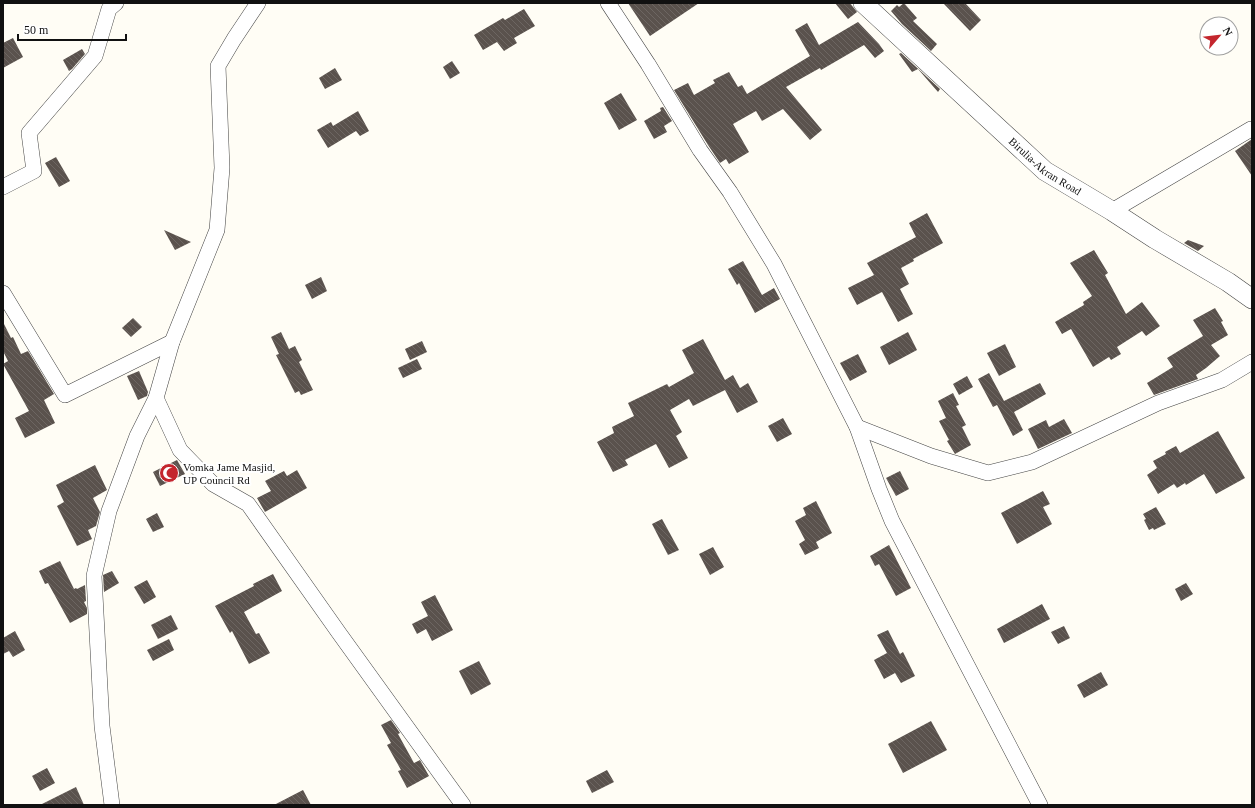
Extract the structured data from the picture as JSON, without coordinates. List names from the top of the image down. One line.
{"streets":{"street":["Birulia-Akran Road"]},"places":{"mosque":["Vomka Jame Masjid, UP Council Rd"]},"scale_bar":"50 m","north":"top right"}
